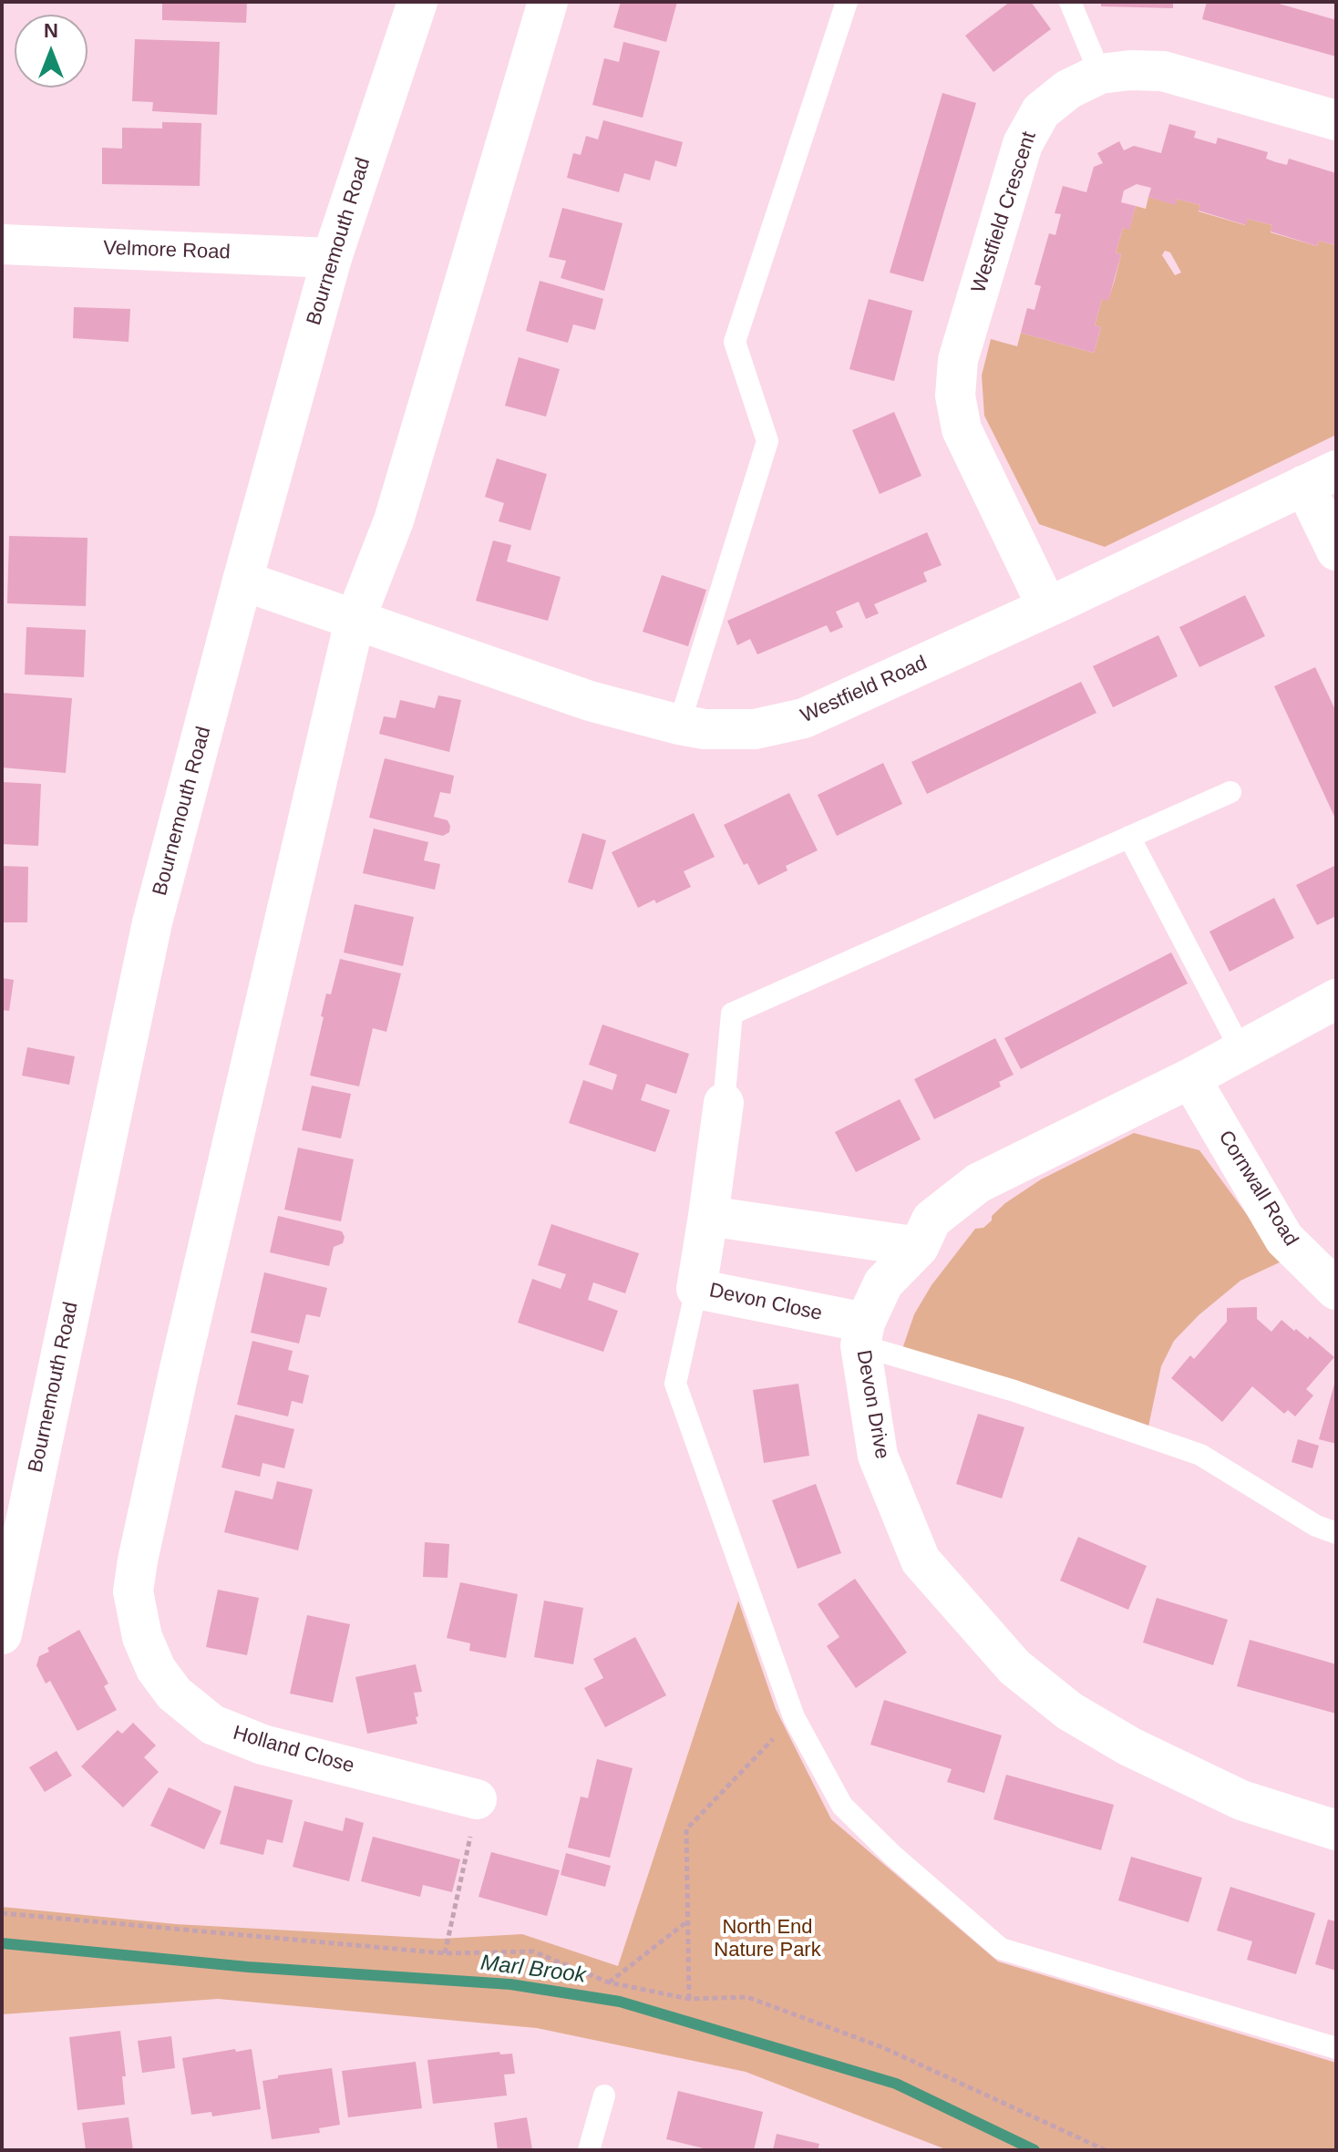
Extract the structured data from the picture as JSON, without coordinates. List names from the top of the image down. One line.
{"streets":{"street":["Westfield Crescent","Bournemouth Road","Velmore Road","Westfield Road","Cornwall Road","Devon Close","Devon Drive","Holland Close"]},"crossings":[["Westfield Crescent","Westfield Road"],["Bournemouth Road","Velmore Road"],["Bournemouth Road","Westfield Road"],["Westfield Road","Holland Close"],["Cornwall Road","Devon Drive"],["Devon Close","Devon Drive"]],"water":["Marl Brook"],"parks":["North End Nature Park"],"north":"top"}
